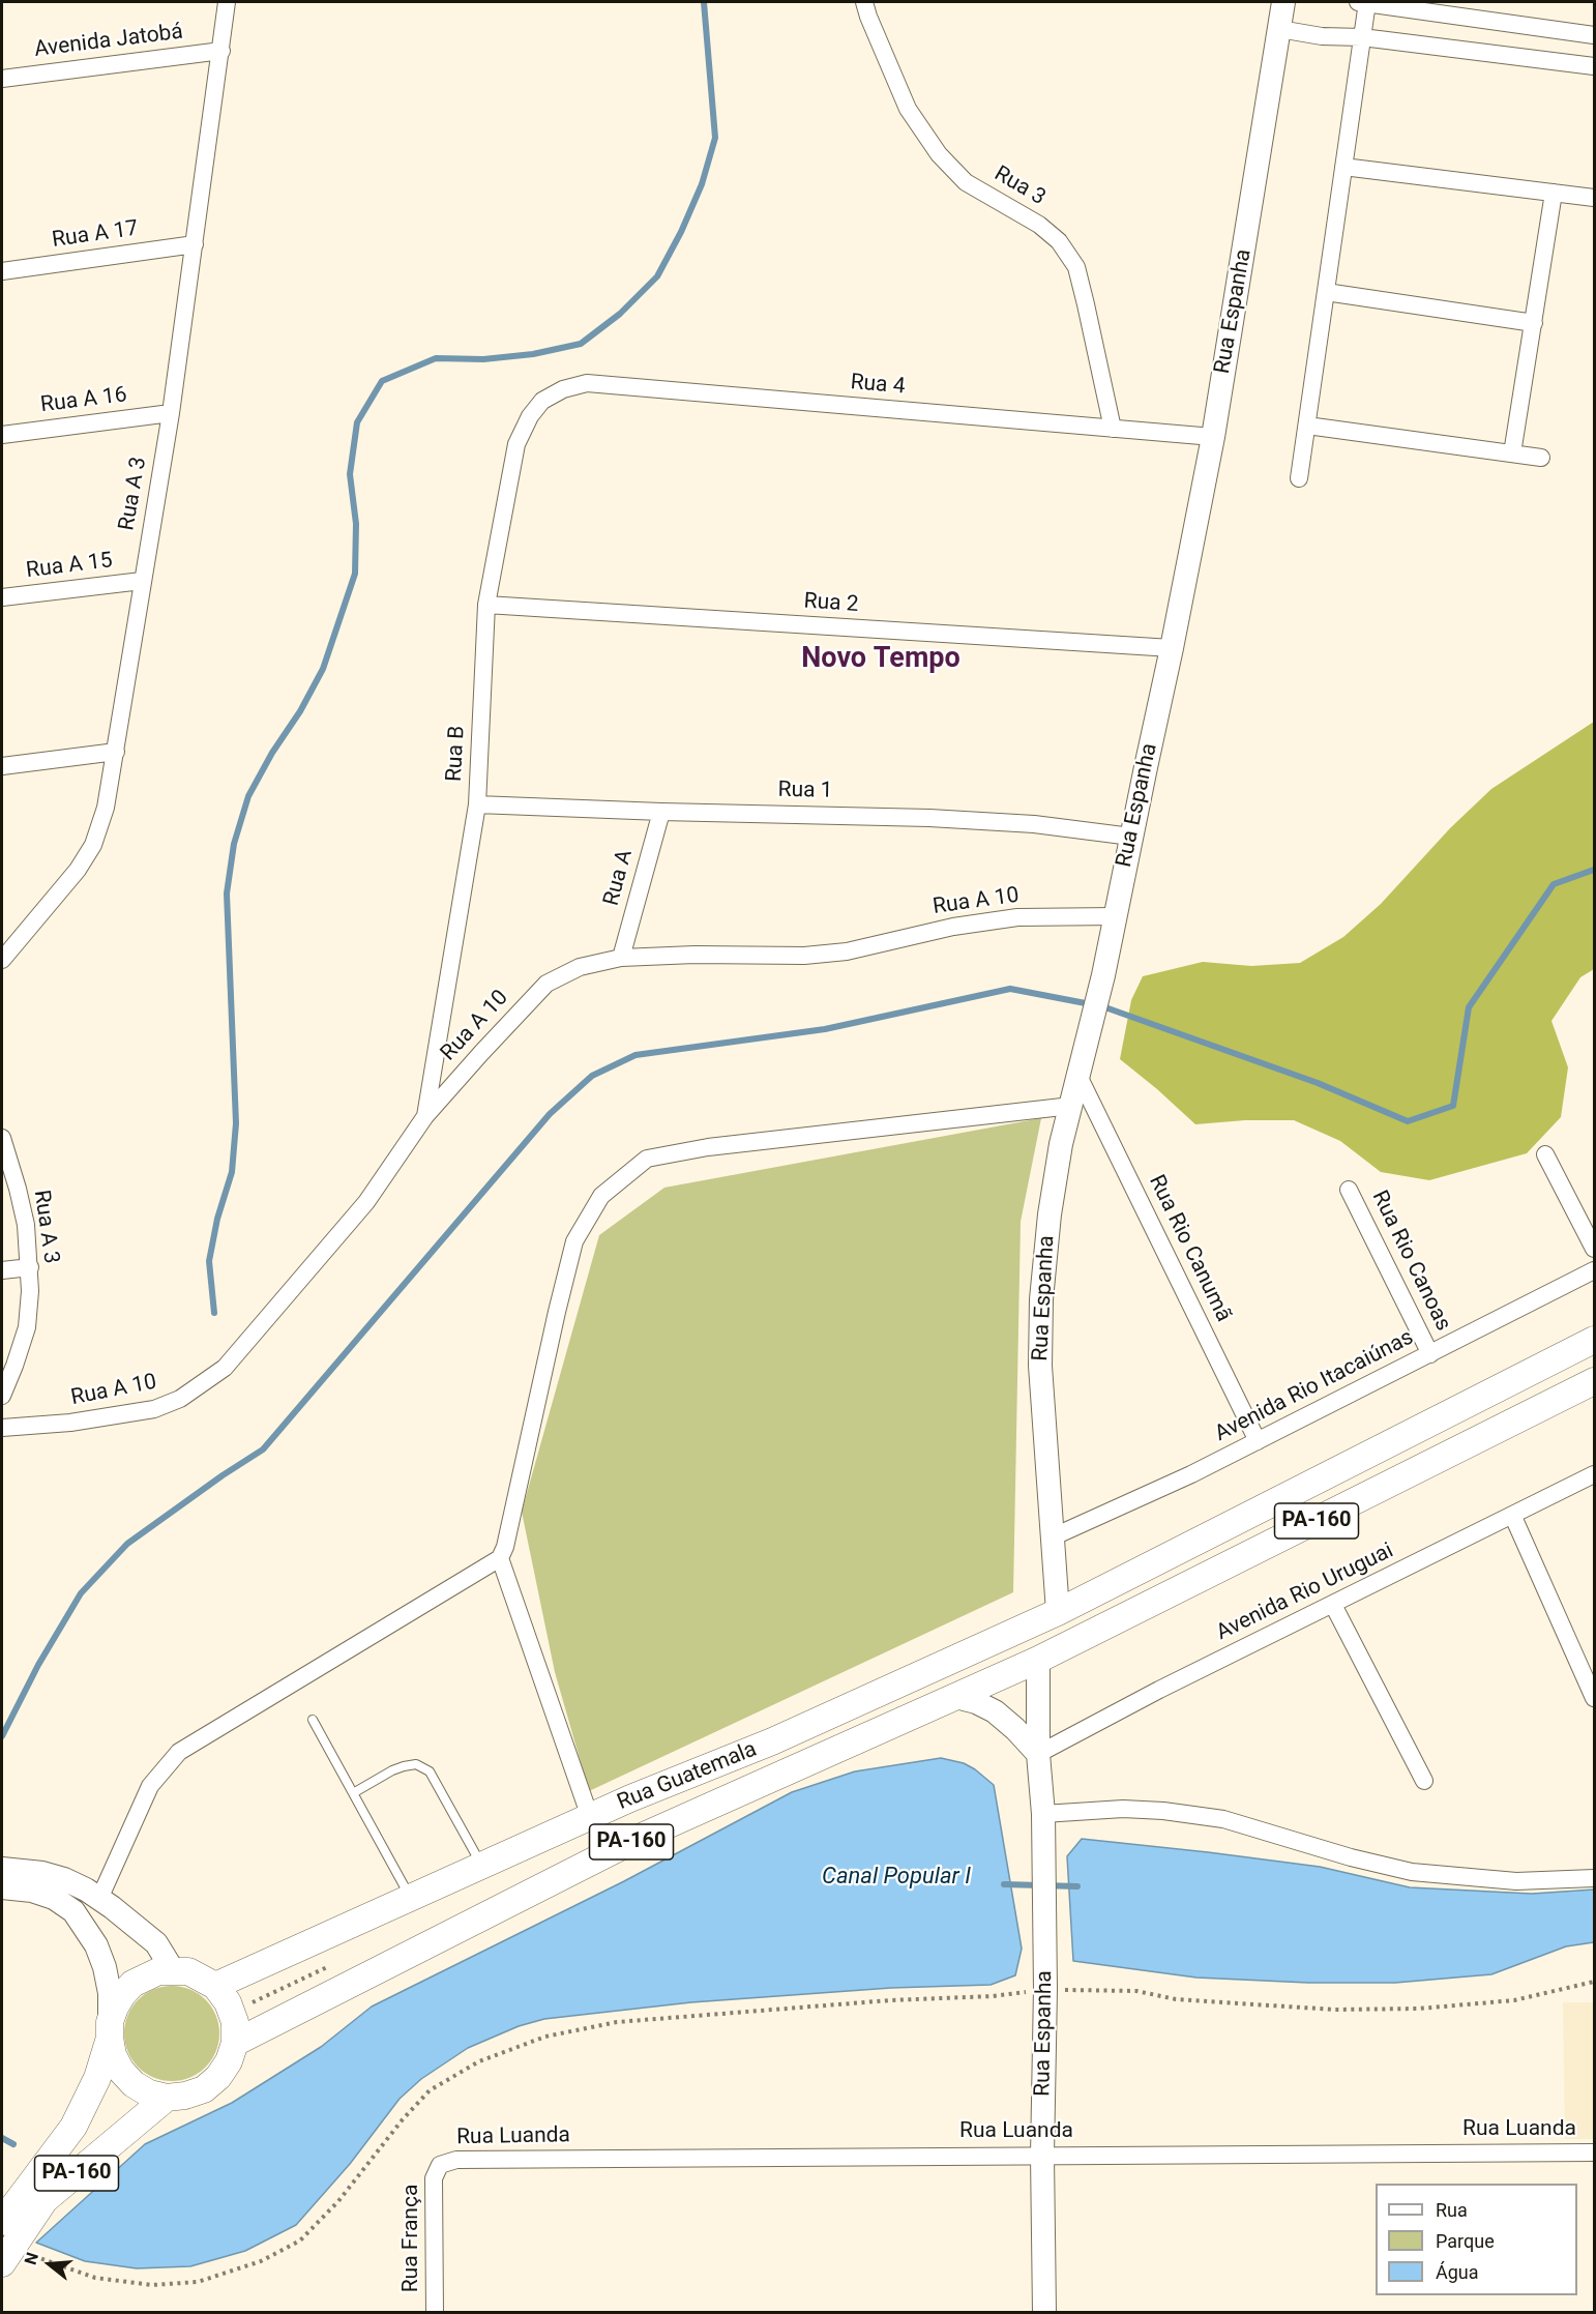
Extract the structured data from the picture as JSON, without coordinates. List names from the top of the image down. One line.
{"streets":{"main road":["PA-160","Rua Guatemala"],"street":["Avenida Jatobá","Rua 3","Rua A 17","Rua Espanha","Rua 4","Rua A 16","Rua A 3","Rua A 15","Rua 2","Rua B","Rua 1","Rua A","Rua A 10","Rua Rio Canumã","Rua Rio Canoas","Avenida Rio Itacaiúnas","Avenida Rio Uruguai","Rua Luanda","Rua França"]},"crossings":[["Avenida Jatobá","Rua A 3"],["Rua 3","Rua 4"],["Rua A 17","Rua A 3"],["Rua Espanha","Rua 4"],["Rua Espanha","Rua 2"],["Rua Espanha","Rua 1"],["Rua Espanha","Rua A 10"],["Rua Espanha","Rua Rio Canumã"],["Rua Espanha","Avenida Rio Itacaiúnas"],["Rua Espanha","PA-160"],["Rua Espanha","Avenida Rio Uruguai"],["Rua Espanha","Rua Guatemala"],["Rua Espanha","Rua Luanda"],["Rua 4","Rua B"],["Rua A 16","Rua A 3"],["Rua A 3","Rua A 15"],["Rua 2","Rua B"],["Rua B","Rua 1"],["Rua B","Rua A 10"],["Rua 1","Rua A"],["Rua A","Rua A 10"],["Rua Rio Canumã","Avenida Rio Itacaiúnas"],["Rua Rio Canoas","Avenida Rio Itacaiúnas"],["PA-160","Rua Guatemala"],["Rua Luanda","Rua França"]],"districts":["Novo Tempo"],"water":["Canal Popular I"],"legend":["Rua","Parque","Água"],"north":"left"}
